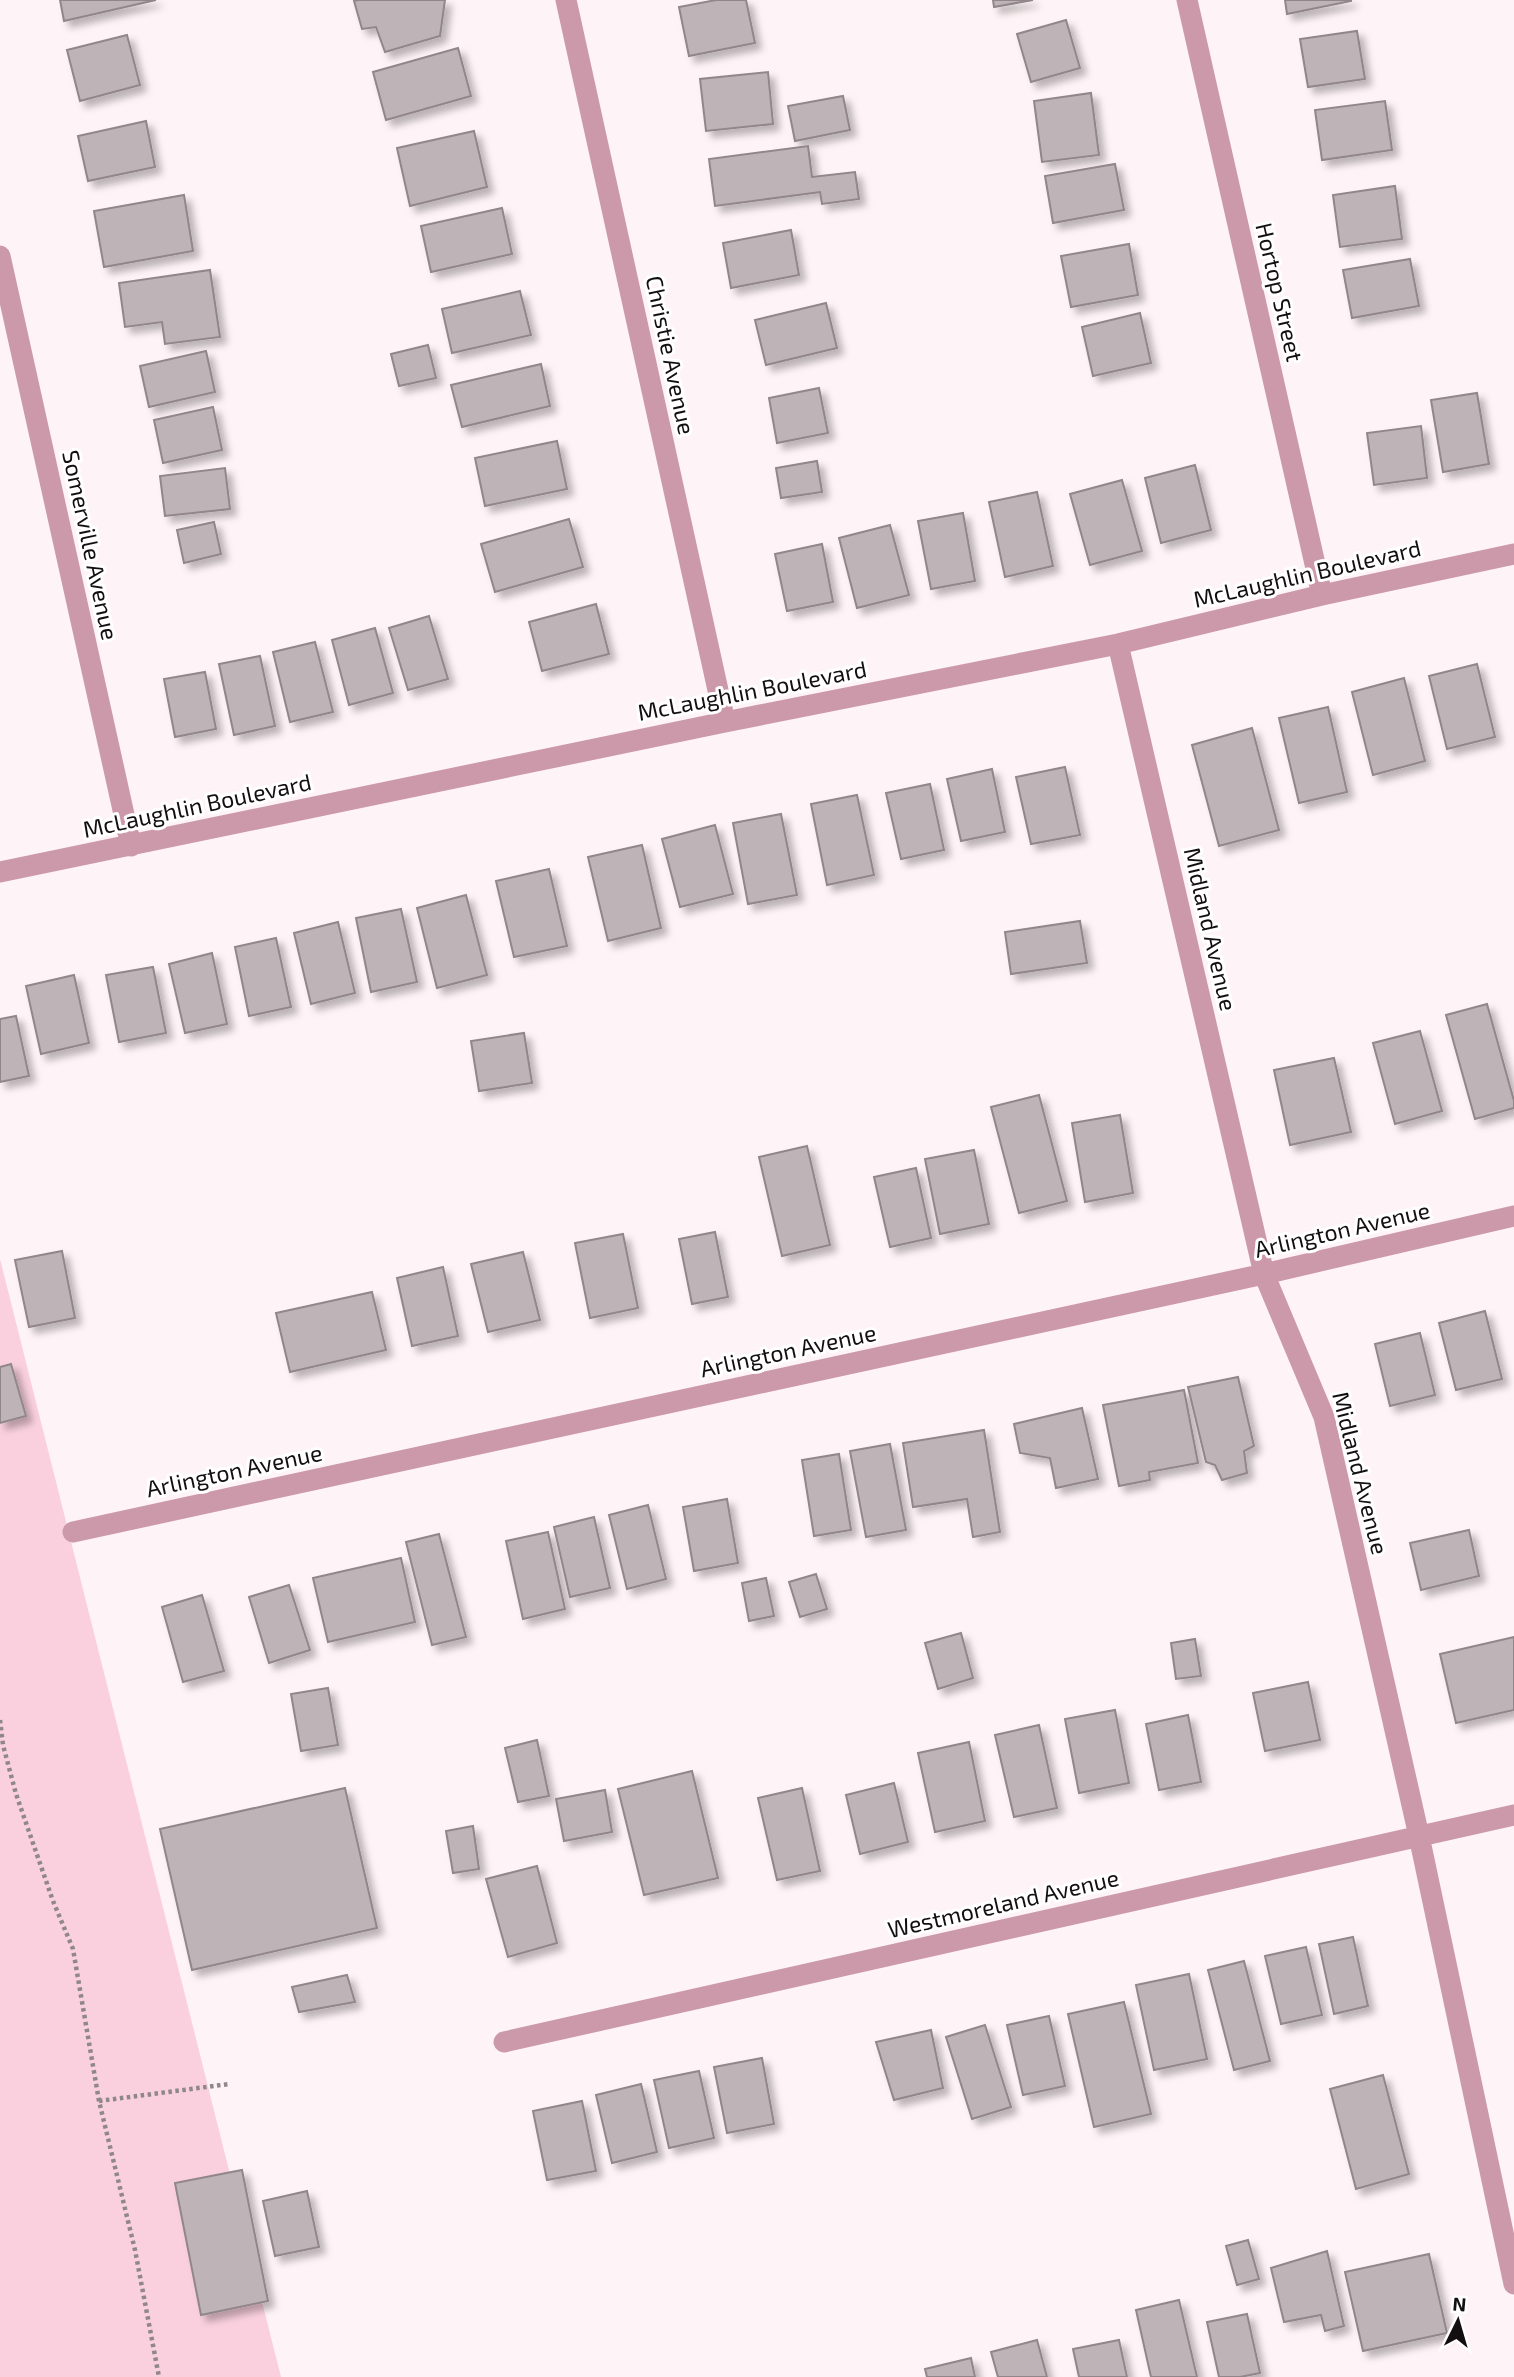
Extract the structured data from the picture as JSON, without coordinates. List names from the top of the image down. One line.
{"streets":{"street":["Hortop Street","Christie Avenue","Somerville Avenue","McLaughlin Boulevard","Midland Avenue","Arlington Avenue","Westmoreland Avenue"]},"crossings":[["Hortop Street","McLaughlin Boulevard"],["Christie Avenue","McLaughlin Boulevard"],["Somerville Avenue","McLaughlin Boulevard"],["McLaughlin Boulevard","Midland Avenue"],["Midland Avenue","Arlington Avenue"],["Midland Avenue","Westmoreland Avenue"]],"north":"top"}
